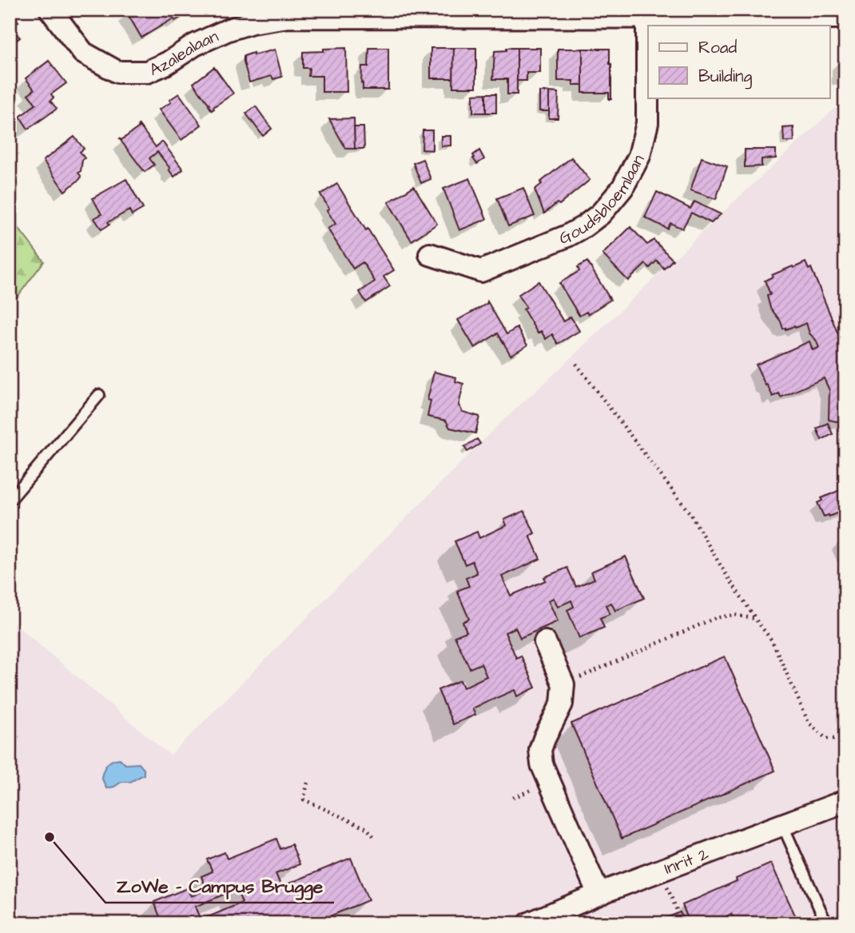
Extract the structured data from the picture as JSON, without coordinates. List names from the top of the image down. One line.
{"streets":{"street":["Azalealaan","Goudsbloemlaan","Inrit 2"]},"crossings":[["Azalealaan","Goudsbloemlaan"]],"places":["ZoWe - Campus Brugge"],"legend":["Road","Building"]}
